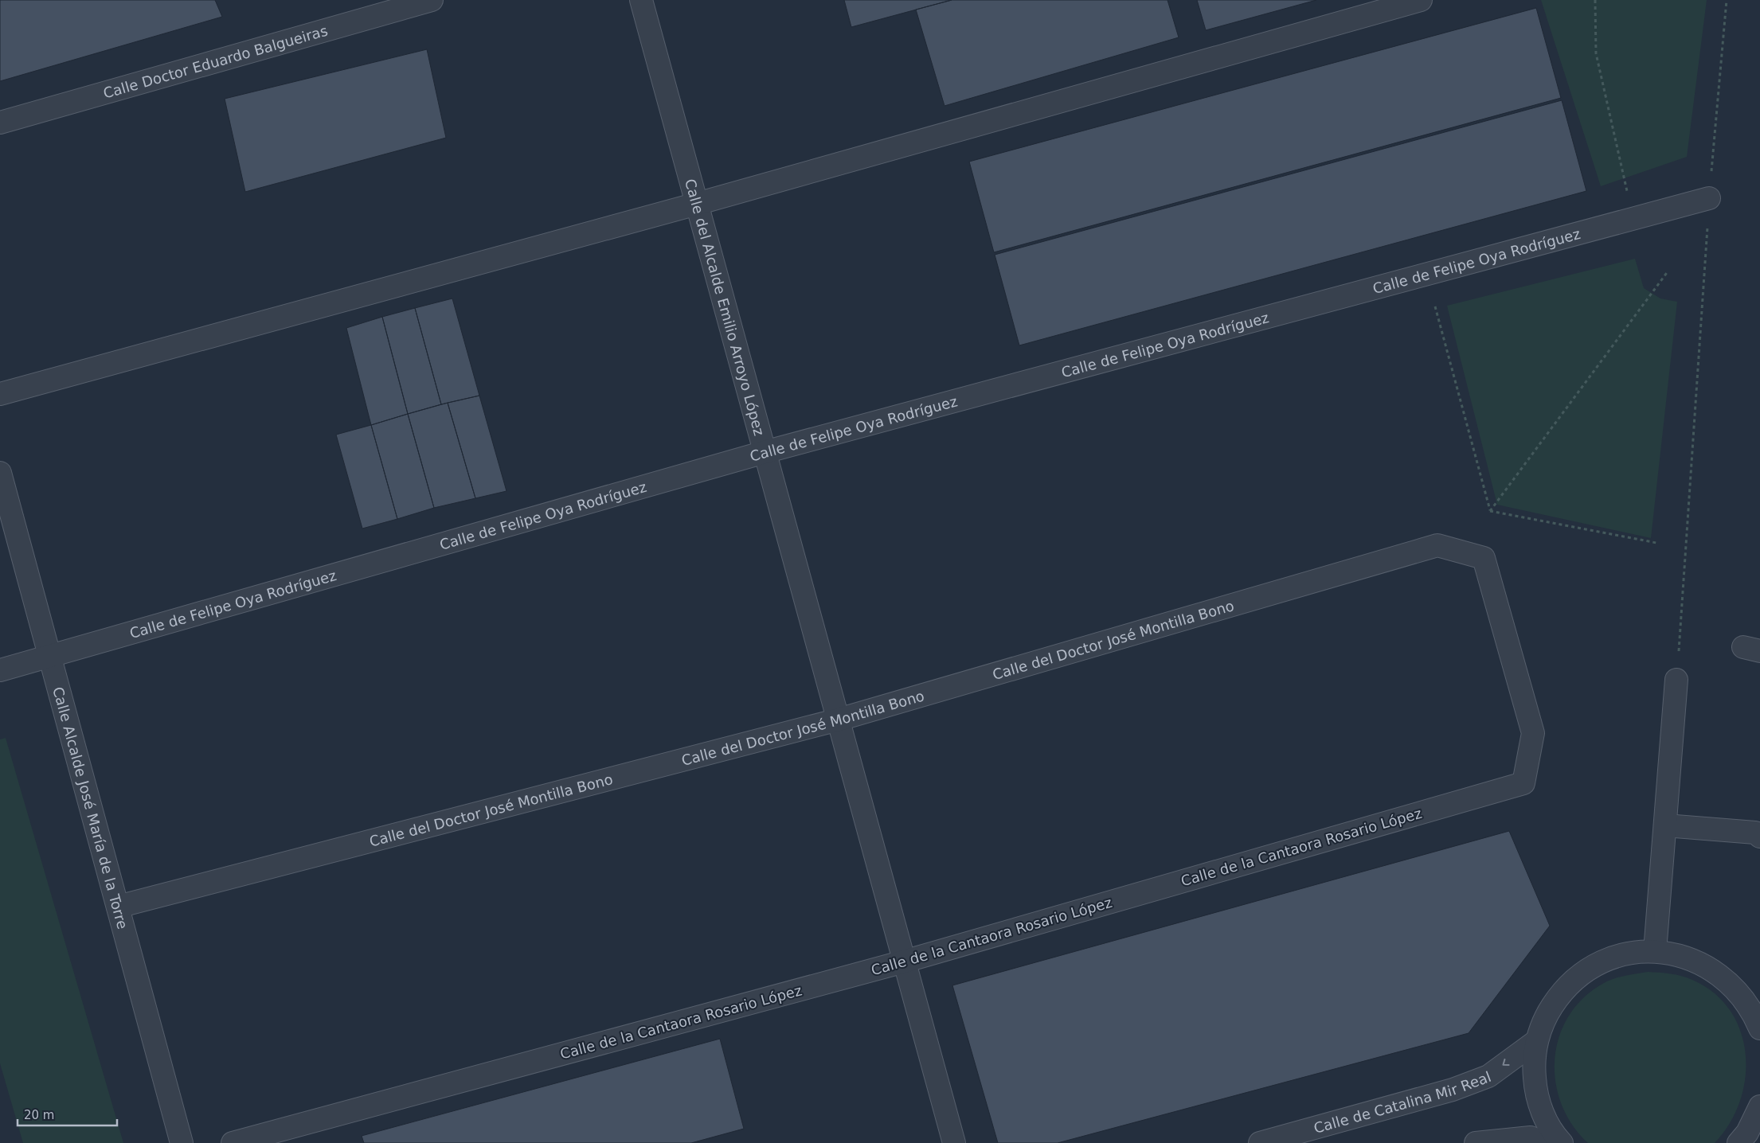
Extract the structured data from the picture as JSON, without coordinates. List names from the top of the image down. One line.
{"streets":{"street":["Calle Doctor Eduardo Balgueiras","Calle de Felipe Oya Rodríguez","Calle del Alcalde Emilio Arroyo López","Calle del Doctor José Montilla Bono","Calle Alcalde José María de la Torre","Calle de la Cantaora Rosario López","Calle de Catalina Mir Real"]},"crossings":[["Calle de Felipe Oya Rodríguez","Calle del Alcalde Emilio Arroyo López"],["Calle de Felipe Oya Rodríguez","Calle Alcalde José María de la Torre"],["Calle del Alcalde Emilio Arroyo López","Calle del Doctor José Montilla Bono"],["Calle del Alcalde Emilio Arroyo López","Calle de la Cantaora Rosario López"],["Calle del Doctor José Montilla Bono","Calle Alcalde José María de la Torre"],["Calle del Doctor José Montilla Bono","Calle de la Cantaora Rosario López"]],"one_way":["Calle de Catalina Mir Real"],"scale_bar":"20 m"}
